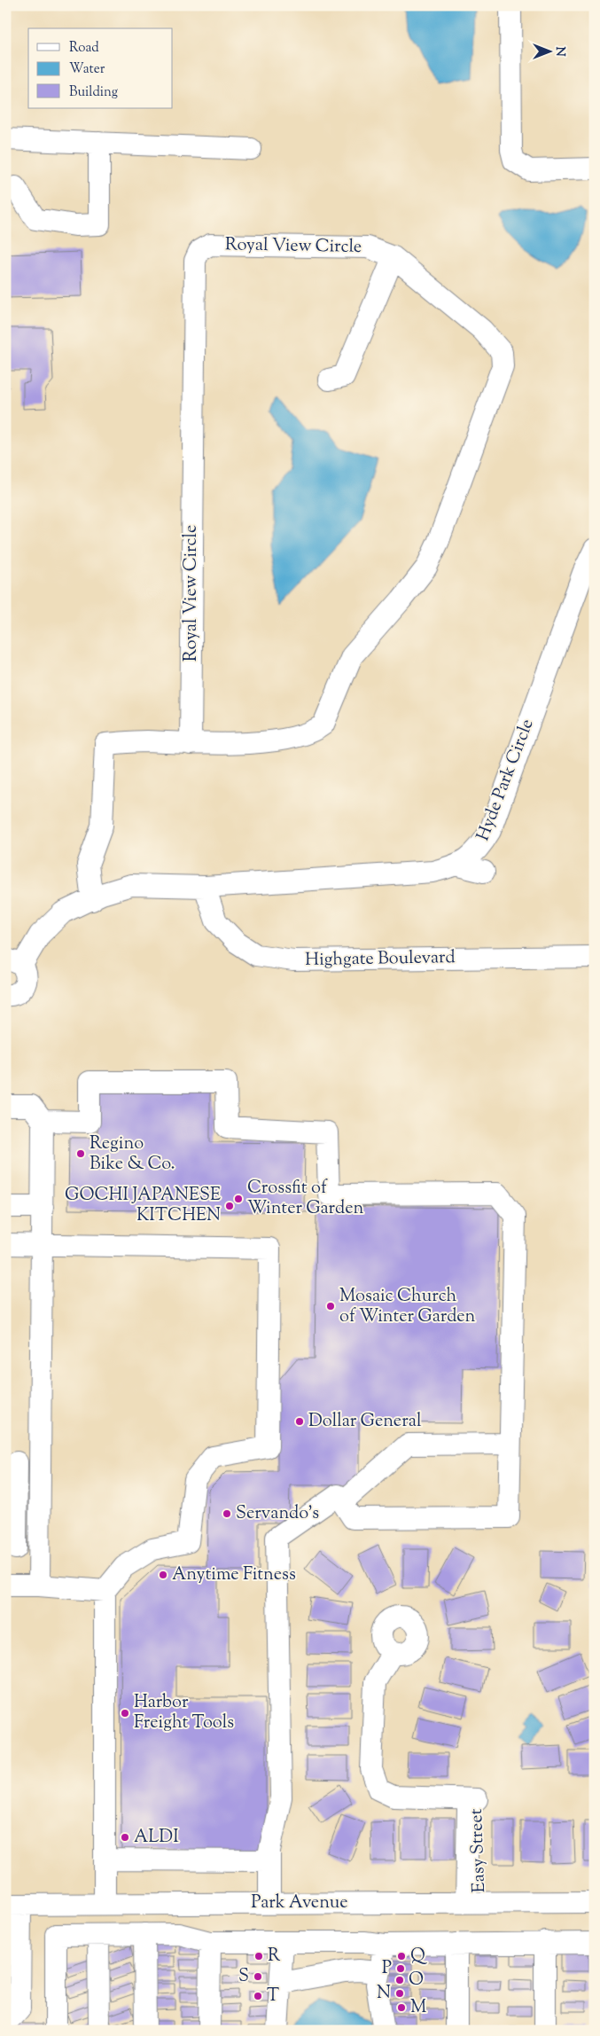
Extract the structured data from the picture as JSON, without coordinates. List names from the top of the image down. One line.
{"streets":{"street":["Royal View Circle","Hyde Park Circle","Highgate Boulevard","Easy Street","Park Avenue"]},"crossings":[["Royal View Circle","Hyde Park Circle"],["Hyde Park Circle","Highgate Boulevard"],["Easy Street","Park Avenue"]],"places":["Regino Bike & Co.","Crossfit of Winter Garden","GOCHI JAPANESE KITCHEN","Mosaic Church of Winter Garden","Dollar General","Servando's","Anytime Fitness","Harbor Freight Tools","ALDI","R","Q","P","S","O","N","T","M"],"legend":["Road","Water","Building"],"north":"right"}
